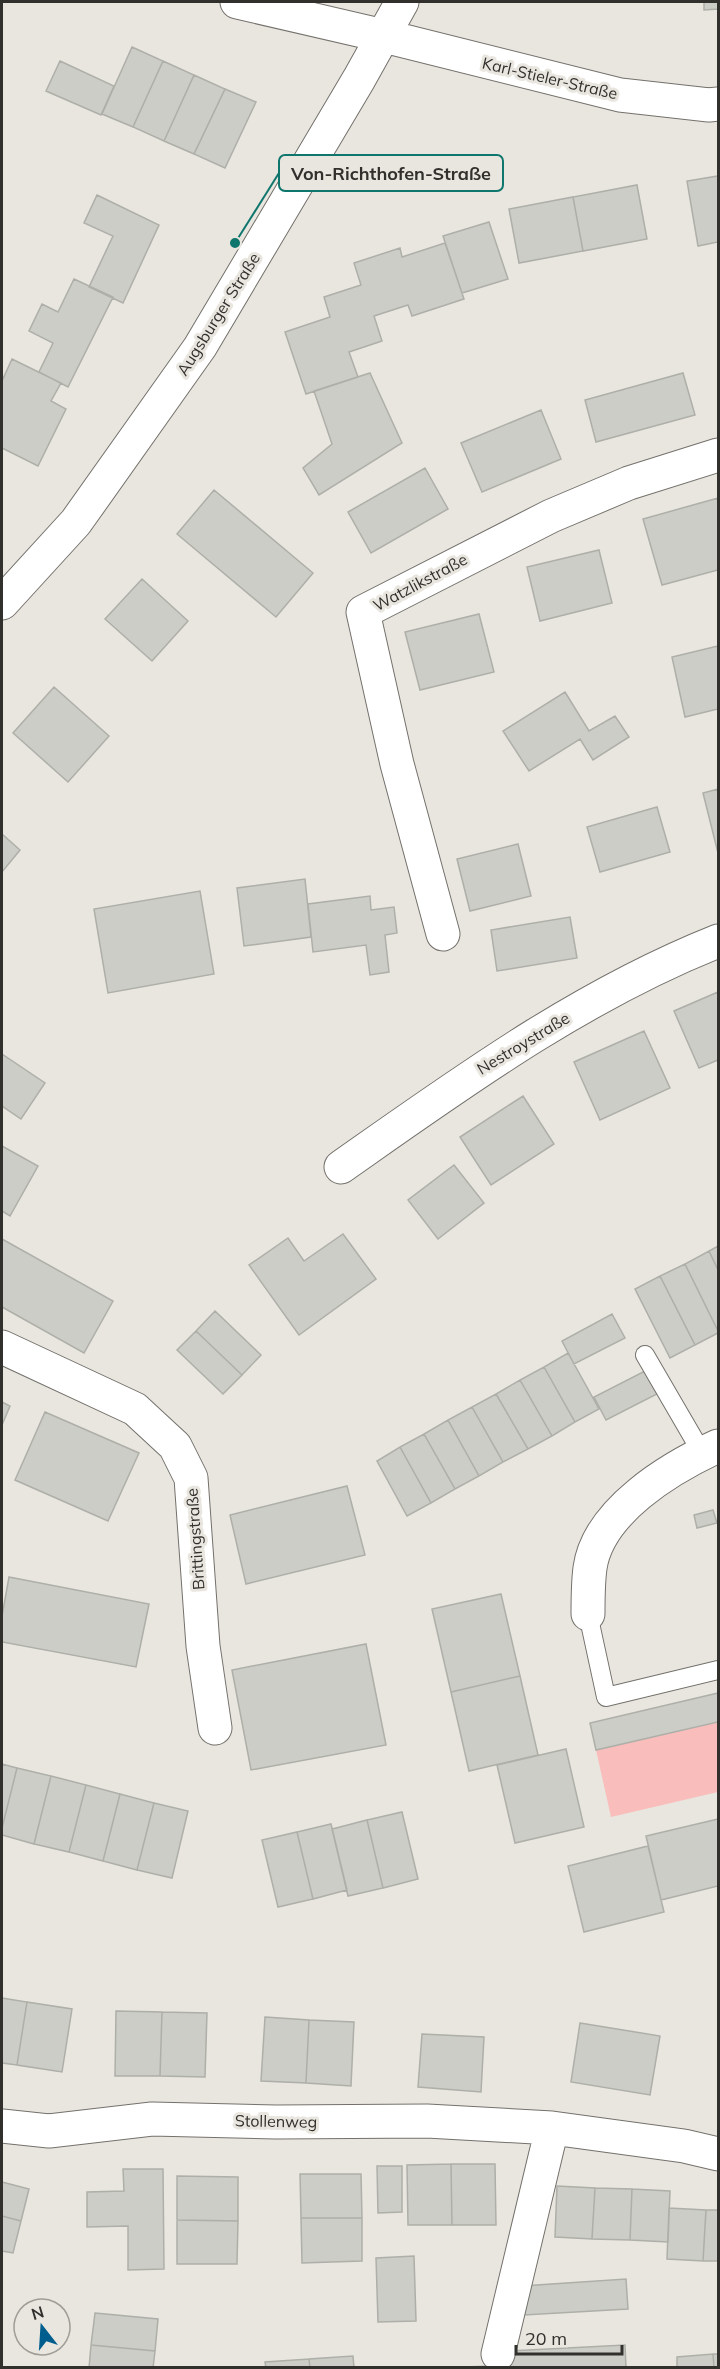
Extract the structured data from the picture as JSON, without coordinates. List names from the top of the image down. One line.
{"streets":{"street":["Karl-Stieler-Straße","Augsburger Straße","Watzlikstraße","Nestroystraße","Brittingstraße","Stollenweg"]},"crossings":[["Karl-Stieler-Straße","Augsburger Straße"]],"places":["Von-Richthofen-Straße"],"scale_bar":"20 m","north":"top"}
